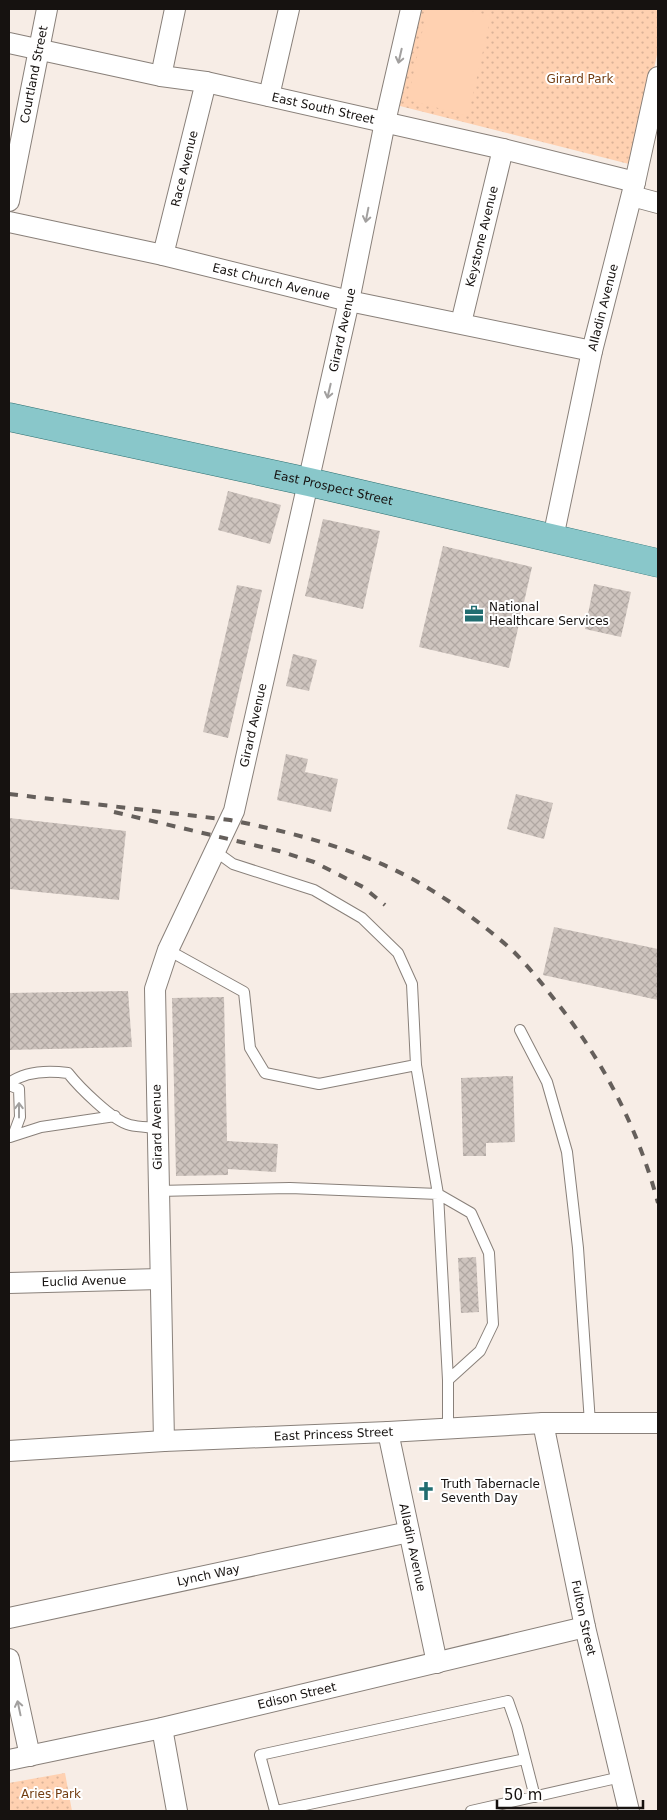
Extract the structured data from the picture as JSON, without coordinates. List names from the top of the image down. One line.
{"streets":{"main road":["East Prospect Street"],"street":["Courtland Street","East South Street","Race Avenue","Keystone Avenue","East Church Avenue","Alladin Avenue","Girard Avenue","Euclid Avenue","East Princess Street","Lynch Way","Fulton Street","Edison Street"]},"crossings":[["Courtland Street","East South Street"],["East South Street","Race Avenue"],["East South Street","Keystone Avenue"],["East South Street","Alladin Avenue"],["East South Street","Girard Avenue"],["Race Avenue","East Church Avenue"],["Keystone Avenue","East Church Avenue"],["East Church Avenue","Alladin Avenue"],["East Church Avenue","Girard Avenue"],["Alladin Avenue","East Prospect Street"],["Alladin Avenue","East Princess Street"],["Alladin Avenue","Lynch Way"],["Alladin Avenue","Edison Street"],["Girard Avenue","East Prospect Street"],["Girard Avenue","Euclid Avenue"],["Girard Avenue","East Princess Street"],["East Princess Street","Fulton Street"],["Fulton Street","Edison Street"]],"parks":["Girard Park","Aries Park"],"places":{"office":["National Healthcare Services"],"church":["Truth Tabernacle Seventh Day"]},"scale_bar":"50 m"}
